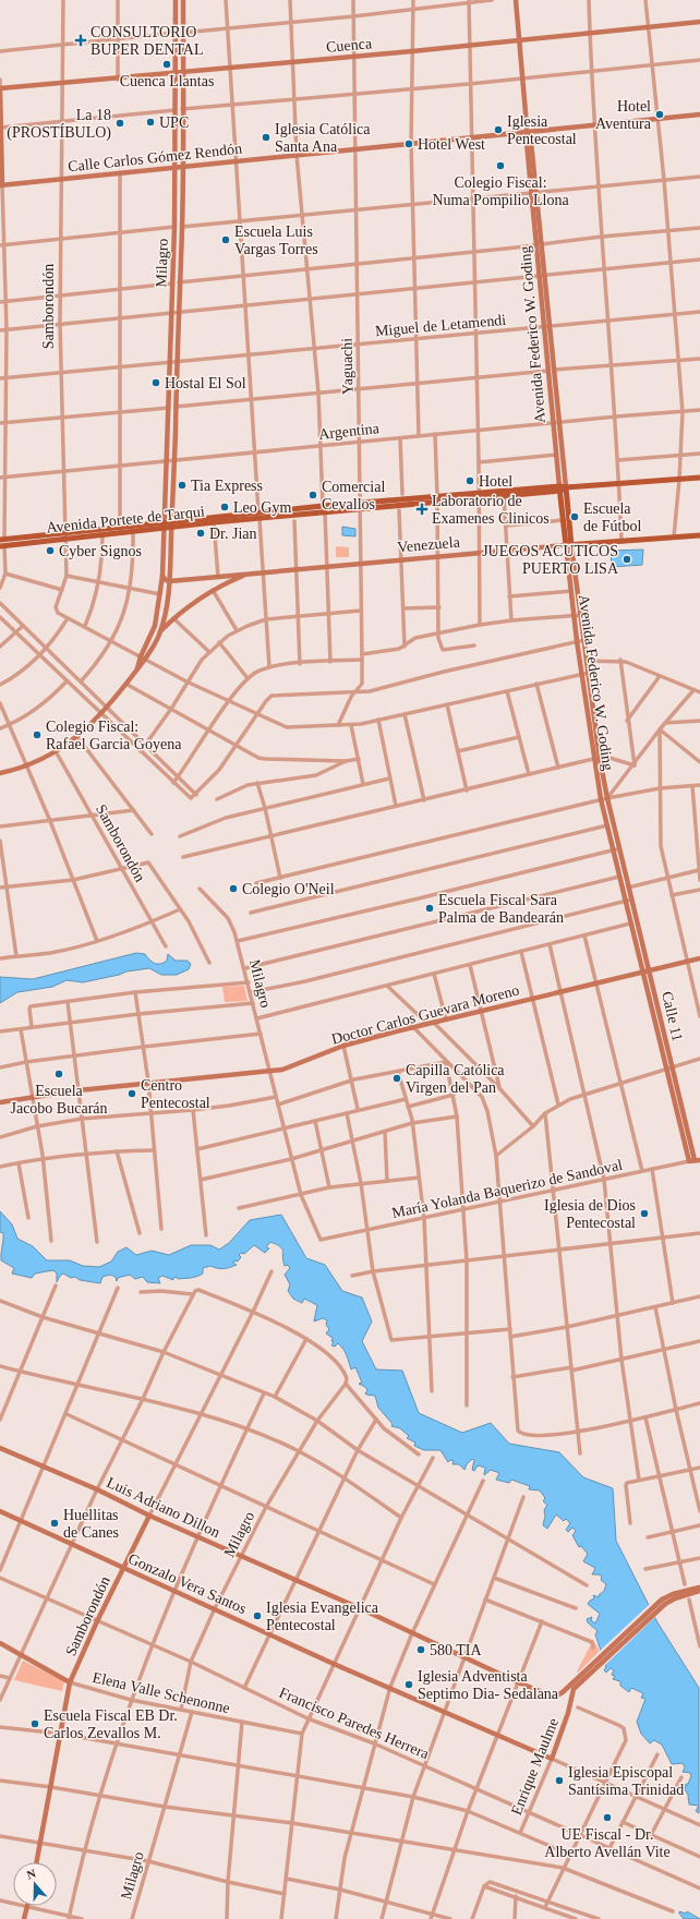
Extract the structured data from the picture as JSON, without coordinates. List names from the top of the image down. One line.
{"streets":{"main road":["Avenida Federico W. Goding","Avenida Portete de Tarqui","Venezuela"],"street":["Cuenca","Calle Carlos Gómez Rendón","Milagro","Samborondón","Miguel de Letamendi","Yaguachi","Argentina","Doctor Carlos Guevara Moreno","Calle 11","María Yolanda Baquerizo de Sandoval","Luis Adriano Dillon","Gonzalo Vera Santos","Elena Valle Schenonne","Francisco Paredes Herrera","Enrique Maulme"]},"crossings":[["Cuenca","Milagro"],["Cuenca","Samborondón"],["Cuenca","Avenida Federico W. Goding"],["Cuenca","Yaguachi"],["Calle Carlos Gómez Rendón","Milagro"],["Calle Carlos Gómez Rendón","Samborondón"],["Calle Carlos Gómez Rendón","Avenida Federico W. Goding"],["Calle Carlos Gómez Rendón","Yaguachi"],["Milagro","Miguel de Letamendi"],["Milagro","Argentina"],["Milagro","Avenida Portete de Tarqui"],["Milagro","Doctor Carlos Guevara Moreno"],["Milagro","María Yolanda Baquerizo de Sandoval"],["Milagro","Luis Adriano Dillon"],["Milagro","Gonzalo Vera Santos"],["Milagro","Elena Valle Schenonne"],["Milagro","Francisco Paredes Herrera"],["Samborondón","Miguel de Letamendi"],["Samborondón","Argentina"],["Samborondón","Avenida Portete de Tarqui"],["Samborondón","Luis Adriano Dillon"],["Samborondón","Gonzalo Vera Santos"],["Samborondón","Elena Valle Schenonne"],["Samborondón","Francisco Paredes Herrera"],["Miguel de Letamendi","Avenida Federico W. Goding"],["Miguel de Letamendi","Yaguachi"],["Avenida Federico W. Goding","Argentina"],["Avenida Federico W. Goding","Avenida Portete de Tarqui"],["Avenida Federico W. Goding","Venezuela"],["Avenida Federico W. Goding","Doctor Carlos Guevara Moreno"],["Yaguachi","Argentina"],["Yaguachi","Avenida Portete de Tarqui"],["Yaguachi","Venezuela"],["Doctor Carlos Guevara Moreno","Calle 11"],["Calle 11","María Yolanda Baquerizo de Sandoval"],["Luis Adriano Dillon","Enrique Maulme"],["Gonzalo Vera Santos","Enrique Maulme"],["Francisco Paredes Herrera","Enrique Maulme"]],"places":{"health":["CONSULTORIO BUPER DENTAL","Laboratorio de Examenes Clinicos"],"other":["Cuenca Llantas","Hotel Aventura","UPC","La 18 (PROSTÍBULO)","Iglesia Pentecostal","Iglesia Católica Santa Ana","Hotel West","Colegio Fiscal: Numa Pompilio Llona","Escuela Luis Vargas Torres","Hostal El Sol","Hotel","Tia Express","Comercial Cevallos","Leo Gym","Escuela de Fútbol","Dr. Jian","Cyber Signos","JUEGOS ACUTICOS PUERTO LISA","Colegio Fiscal: Rafael Garcia Goyena","Colegio O'Neil","Escuela Fiscal Sara Palma de Bandearán","Escuela Jacobo Bucarán","Capilla Católica Virgen del Pan","Centro Pentecostal","Iglesia de Dios Pentecostal","Huellitas de Canes","Iglesia Evangelica Pentecostal","580 TIA","Iglesia Adventista Septimo Dia- Sedalana","Escuela Fiscal EB Dr. Carlos Zevallos M.","Iglesia Episcopal Santísima Trinidad","UE Fiscal - Dr. Alberto Avellán Vite"]},"north":"top"}
